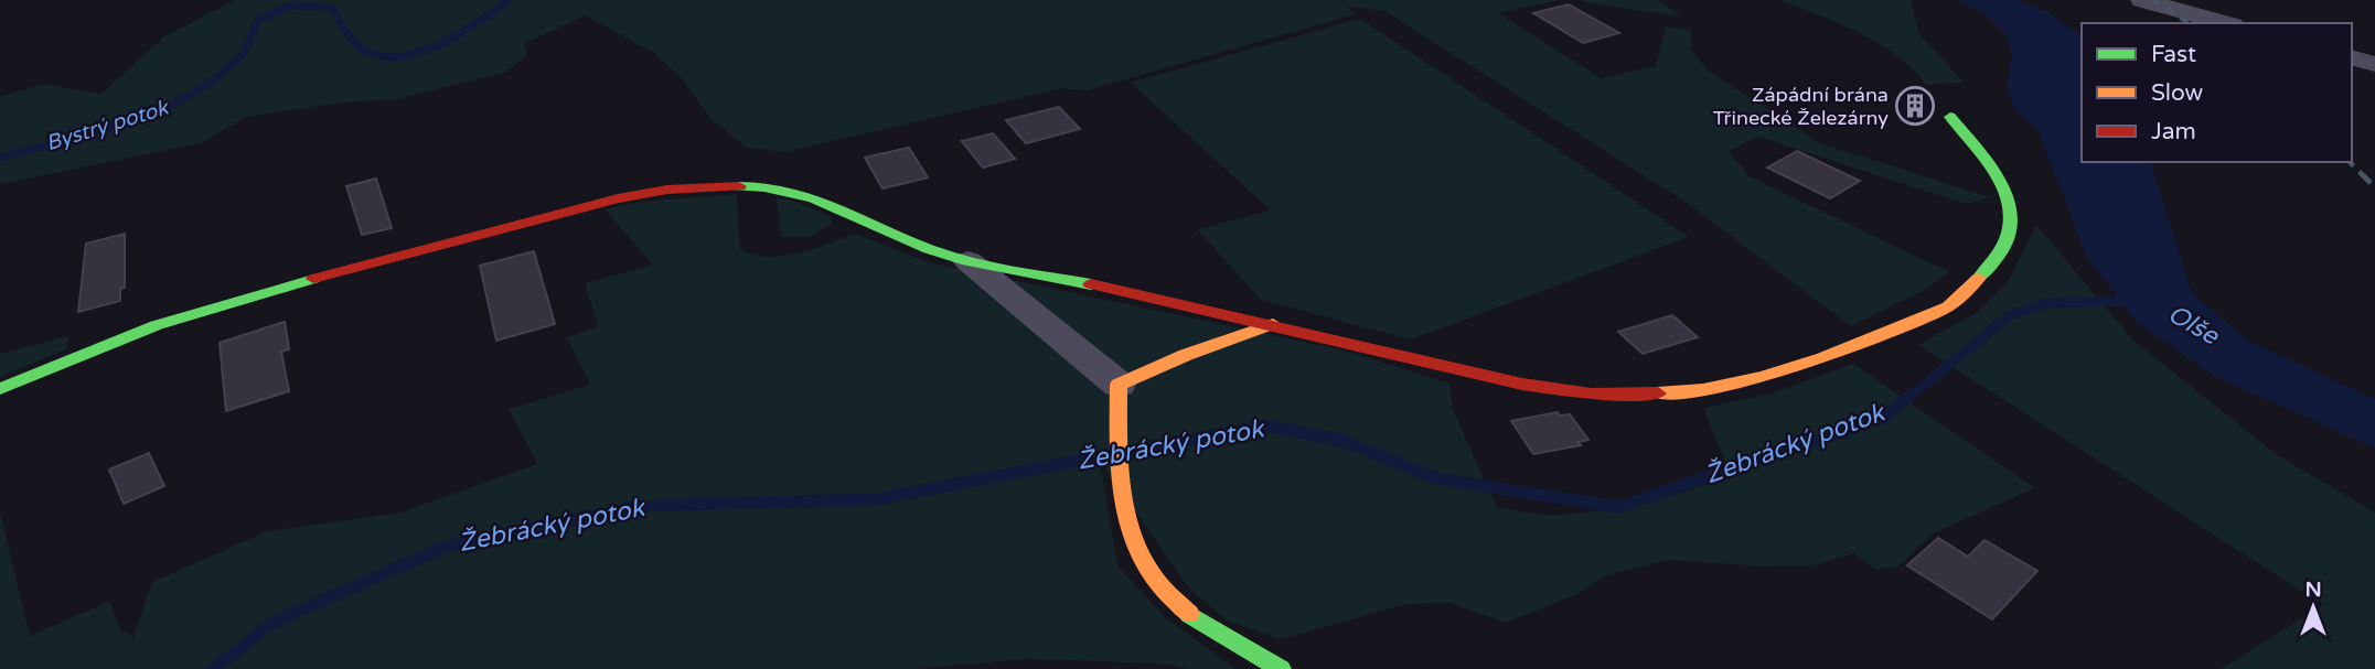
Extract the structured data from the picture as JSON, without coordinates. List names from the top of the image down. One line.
{"water":["Bystrý potok","Olše","Žebrácký potok"],"places":{"building":["Zápádní brána Třinecké Železárny"]},"legend":["Fast","Slow","Jam"],"north":"top"}
